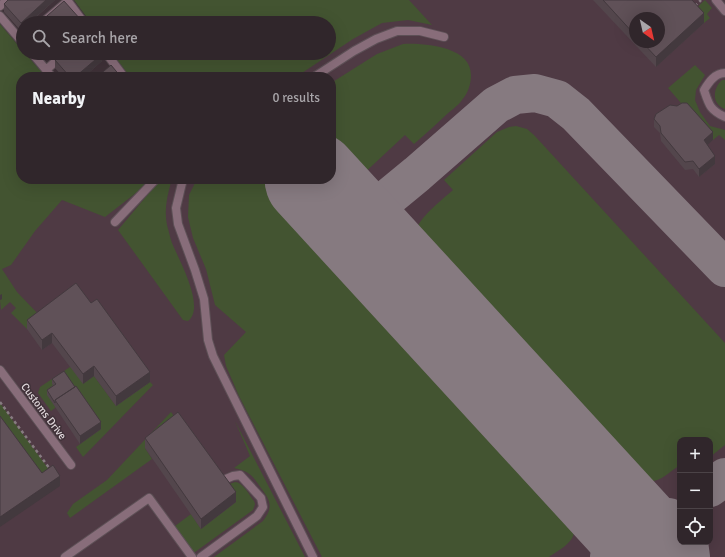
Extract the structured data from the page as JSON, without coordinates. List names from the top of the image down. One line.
{"streets":{"lane":["Customs Drive"]},"north":"bottom right","page":{"search":"Search here","heading":["Nearby","0 results"],"map_buttons":["+","−"]}}
